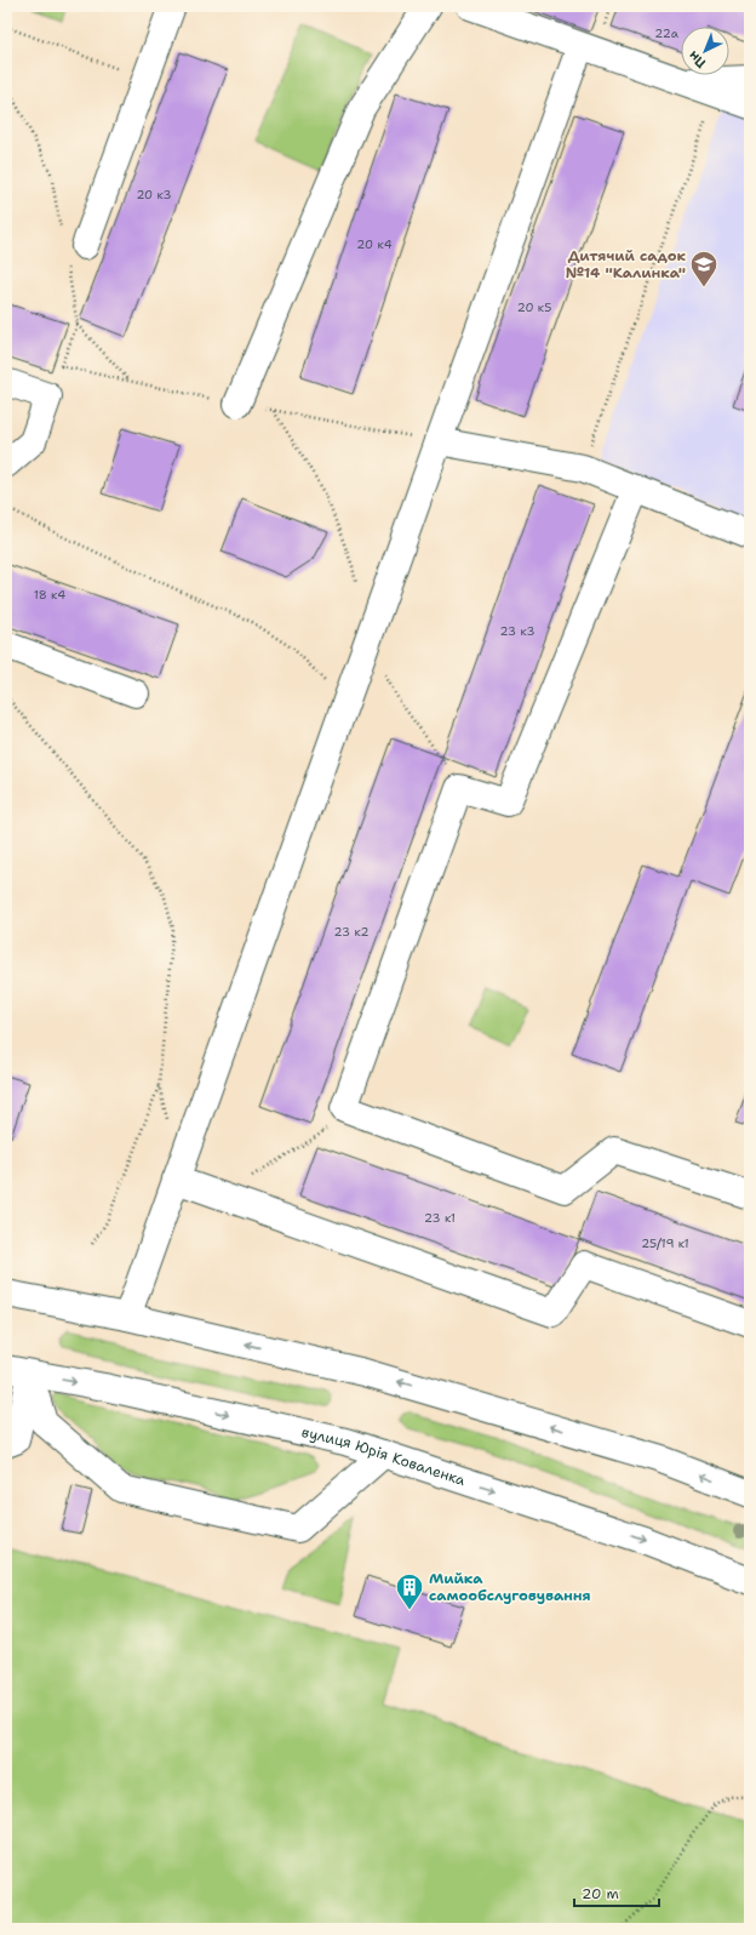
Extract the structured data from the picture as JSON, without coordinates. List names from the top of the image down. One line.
{"streets":{"street":["вулиця Юрія Коваленка"]},"places":{"school or university":["Дитячий садок №14 \"Калинка\""],"building":["Мийка самообслуговування"]},"house_numbers":["22а","20 к3","20 к4","20 к5","18 к4","23 к3","23 к2","23 к1","25/19 к1"],"scale_bar":"20 m","north":"bottom left"}
